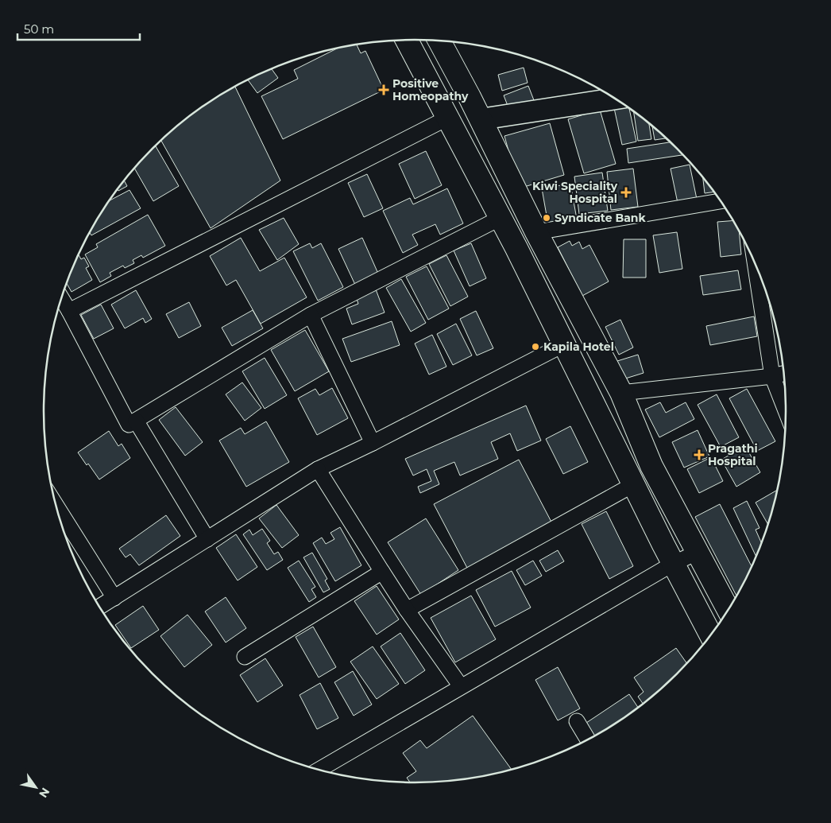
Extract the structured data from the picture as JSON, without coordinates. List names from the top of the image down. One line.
{"places":{"health":["Positive Homeopathy","Kiwi Speciality Hospital","Pragathi Hospital"],"other":["Syndicate Bank","Kapila Hotel"]},"scale_bar":"50 m","north":"bottom right"}
